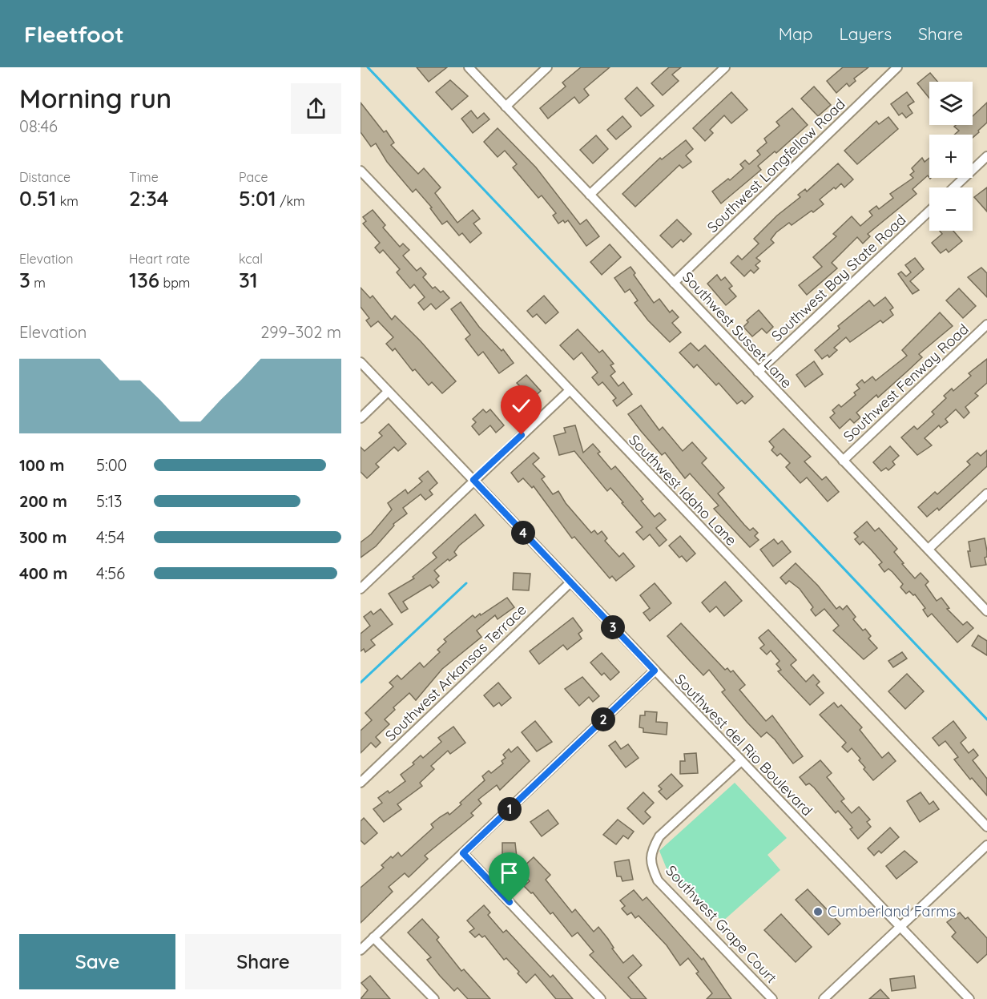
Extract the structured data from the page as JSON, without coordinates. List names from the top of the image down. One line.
{"streets":{"street":["Southwest Longfellow Road","Southwest Bay State Road","Southwest Susset Lane","Southwest Fenway Road","Southwest Idaho Lane","Southwest Arkansas Terrace","Southwest del Rio Boulevard","Southwest Grape Court"]},"crossings":[["Southwest Longfellow Road","Southwest Susset Lane"],["Southwest Bay State Road","Southwest Susset Lane"],["Southwest Susset Lane","Southwest Fenway Road"],["Southwest Arkansas Terrace","Southwest del Rio Boulevard"],["Southwest del Rio Boulevard","Southwest Grape Court"]],"places":["Cumberland Farms"],"page":{"header":"Fleetfoot","nav":["Map","Layers","Share"],"heading":["Morning run","08:46"],"map_buttons":["+","−"],"stats":[["Distance","0.51 km"],["Time","2:34"],["Pace","5:01 /km"],["Elevation","3 m"],["Heart rate","136 bpm"],["kcal","31"]],"chart":["Elevation","299–302 m"],"list":[{"name":"100 m","note":"5:00"},{"name":"200 m","note":"5:13"},{"name":"300 m","note":"4:54"},{"name":"400 m","note":"4:56"}],"pins":["4","3","2","1"],"buttons":["Save","Share"]}}
